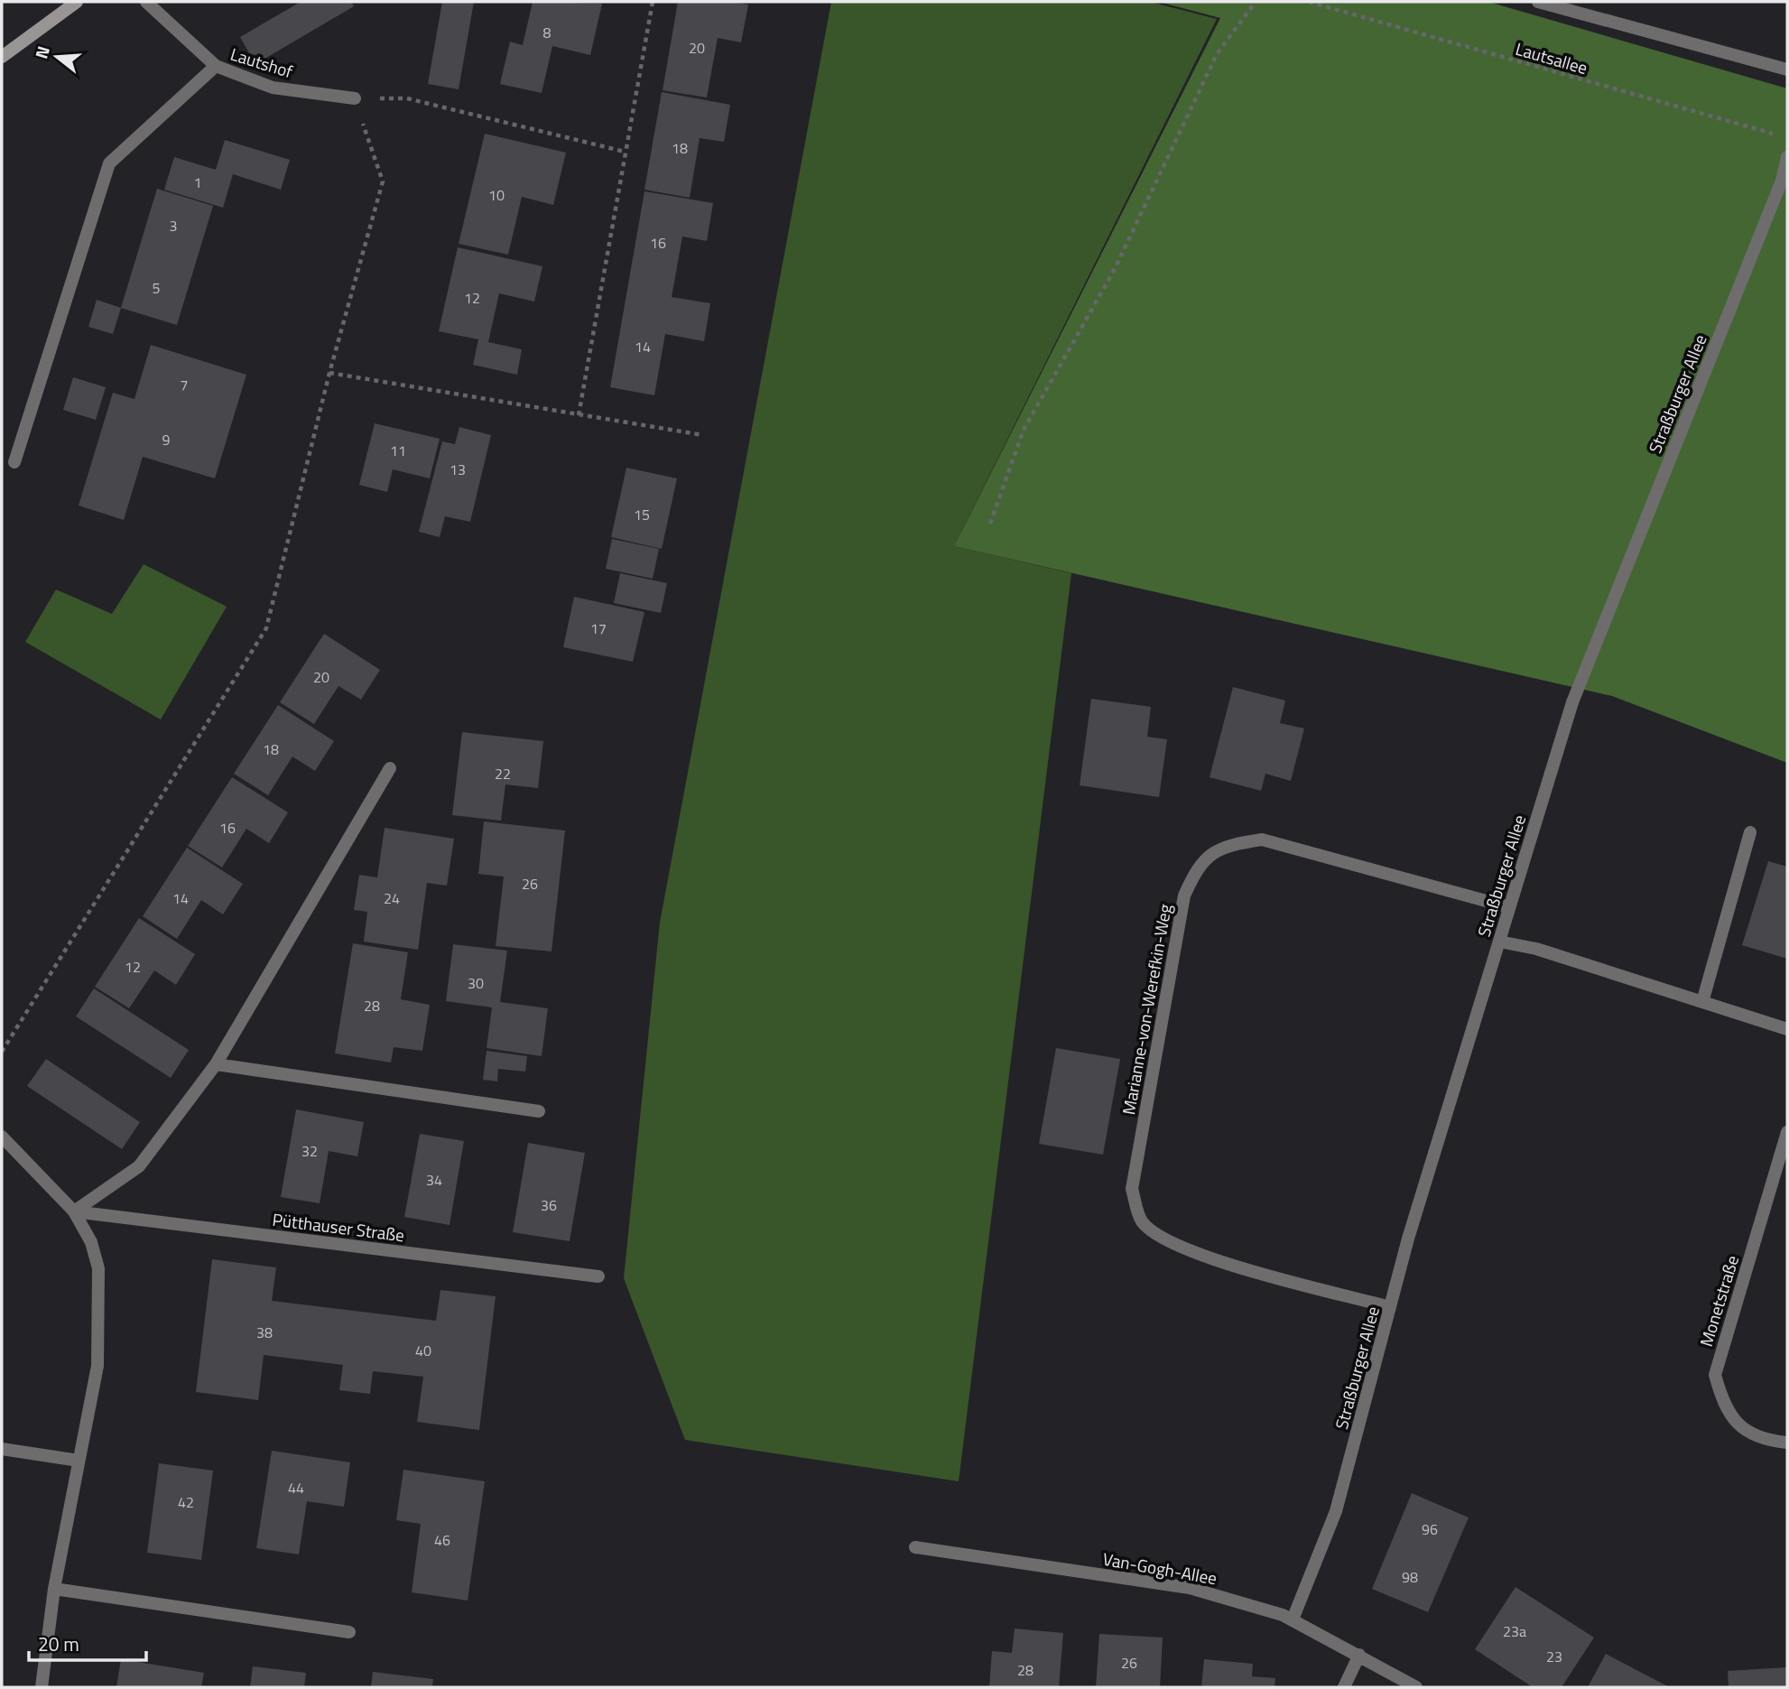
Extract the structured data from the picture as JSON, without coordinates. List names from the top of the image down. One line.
{"streets":{"street":["Lautshof","Straßburger Allee","Marianne-von-Werefkin-Weg","Pütthauser Straße","Monetstraße","Van-Gogh-Allee"],"path":["Lautsallee"]},"crossings":[["Straßburger Allee","Marianne-von-Werefkin-Weg"],["Straßburger Allee","Van-Gogh-Allee"]],"house_numbers":["8","20","18","1","10","3","16","5","12","14","7","9","11","13","15","17","20","18","22","16","26","14","24","12","30","28","32","34","36","38","40","44","42","96","46","98","23a","23","26","28"],"scale_bar":"20 m","north":"left"}
